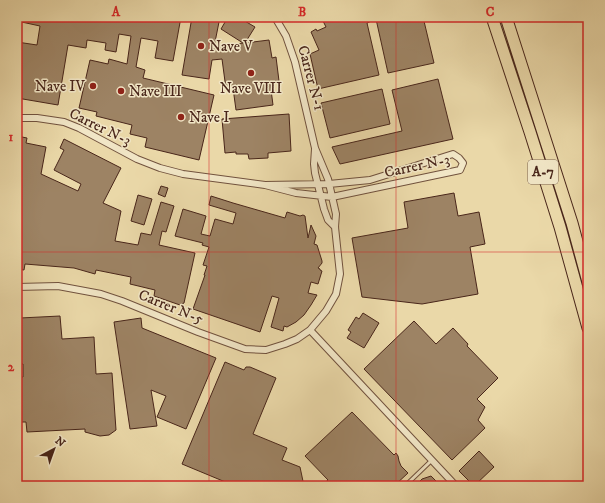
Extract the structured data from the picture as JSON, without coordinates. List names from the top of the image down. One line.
{"streets":{"highway":["A-7"],"street":["Carrer N-1","Carrer N-3","Carrer N-5"]},"crossings":[["Carrer N-1","Carrer N-3"],["Carrer N-1","Carrer N-5"]],"places":["Nave V","Nave VIII","Nave IV","Nave III","Nave I"],"north":"top right","grid":{"columns":["A","B","C"],"rows":["1","2"]}}
